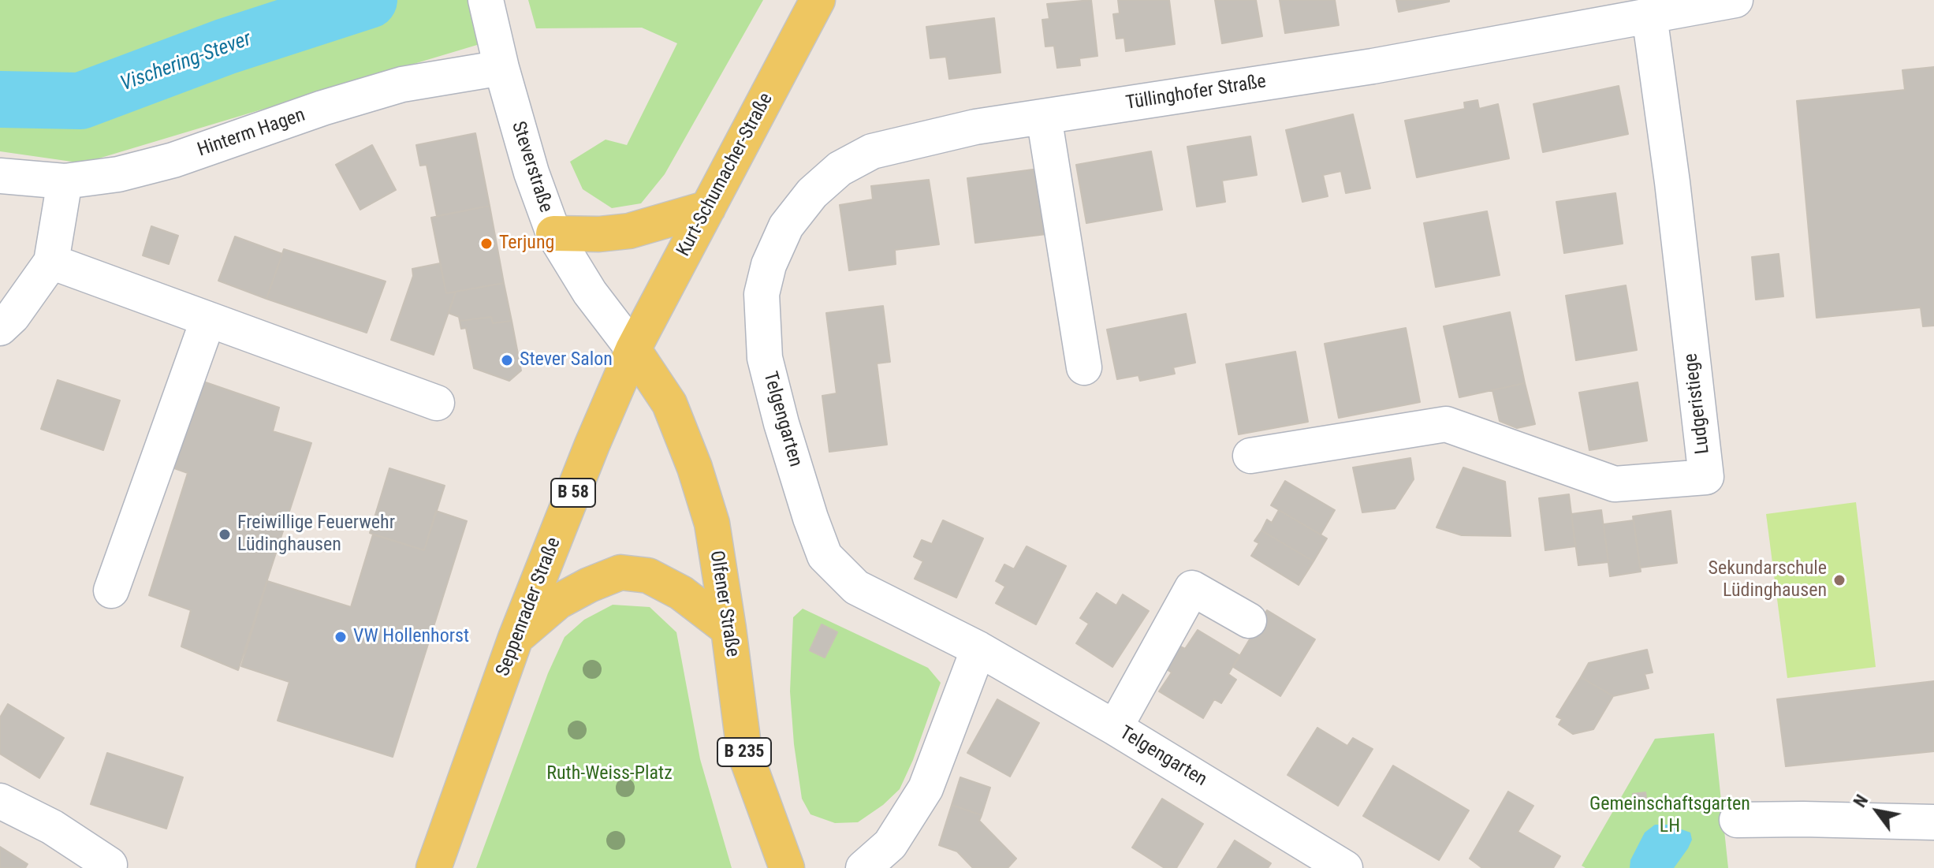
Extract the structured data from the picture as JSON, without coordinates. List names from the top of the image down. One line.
{"streets":{"main road":["Kurt-Schumacher-Straße","B 58","Olfener Straße","Seppenrader Straße","B 235"],"street":["Tüllinghofer Straße","Hinterm Hagen","Steverstraße","Ludgeristiege","Telgengarten"]},"crossings":[["Tüllinghofer Straße","Ludgeristiege"],["Tüllinghofer Straße","Telgengarten"],["Hinterm Hagen","Steverstraße"],["Steverstraße","Kurt-Schumacher-Straße"],["Steverstraße","Olfener Straße"],["Steverstraße","Seppenrader Straße"],["Kurt-Schumacher-Straße","Olfener Straße"],["Kurt-Schumacher-Straße","Seppenrader Straße"],["Olfener Straße","Seppenrader Straße"]],"water":["Vischering-Stever"],"parks":["Ruth-Weiss-Platz","Gemeinschaftsgarten LH"],"places":["Terjung","Stever Salon","Freiwillige Feuerwehr Lüdinghausen","Sekundarschule Lüdinghausen","VW Hollenhorst"],"north":"top left"}
